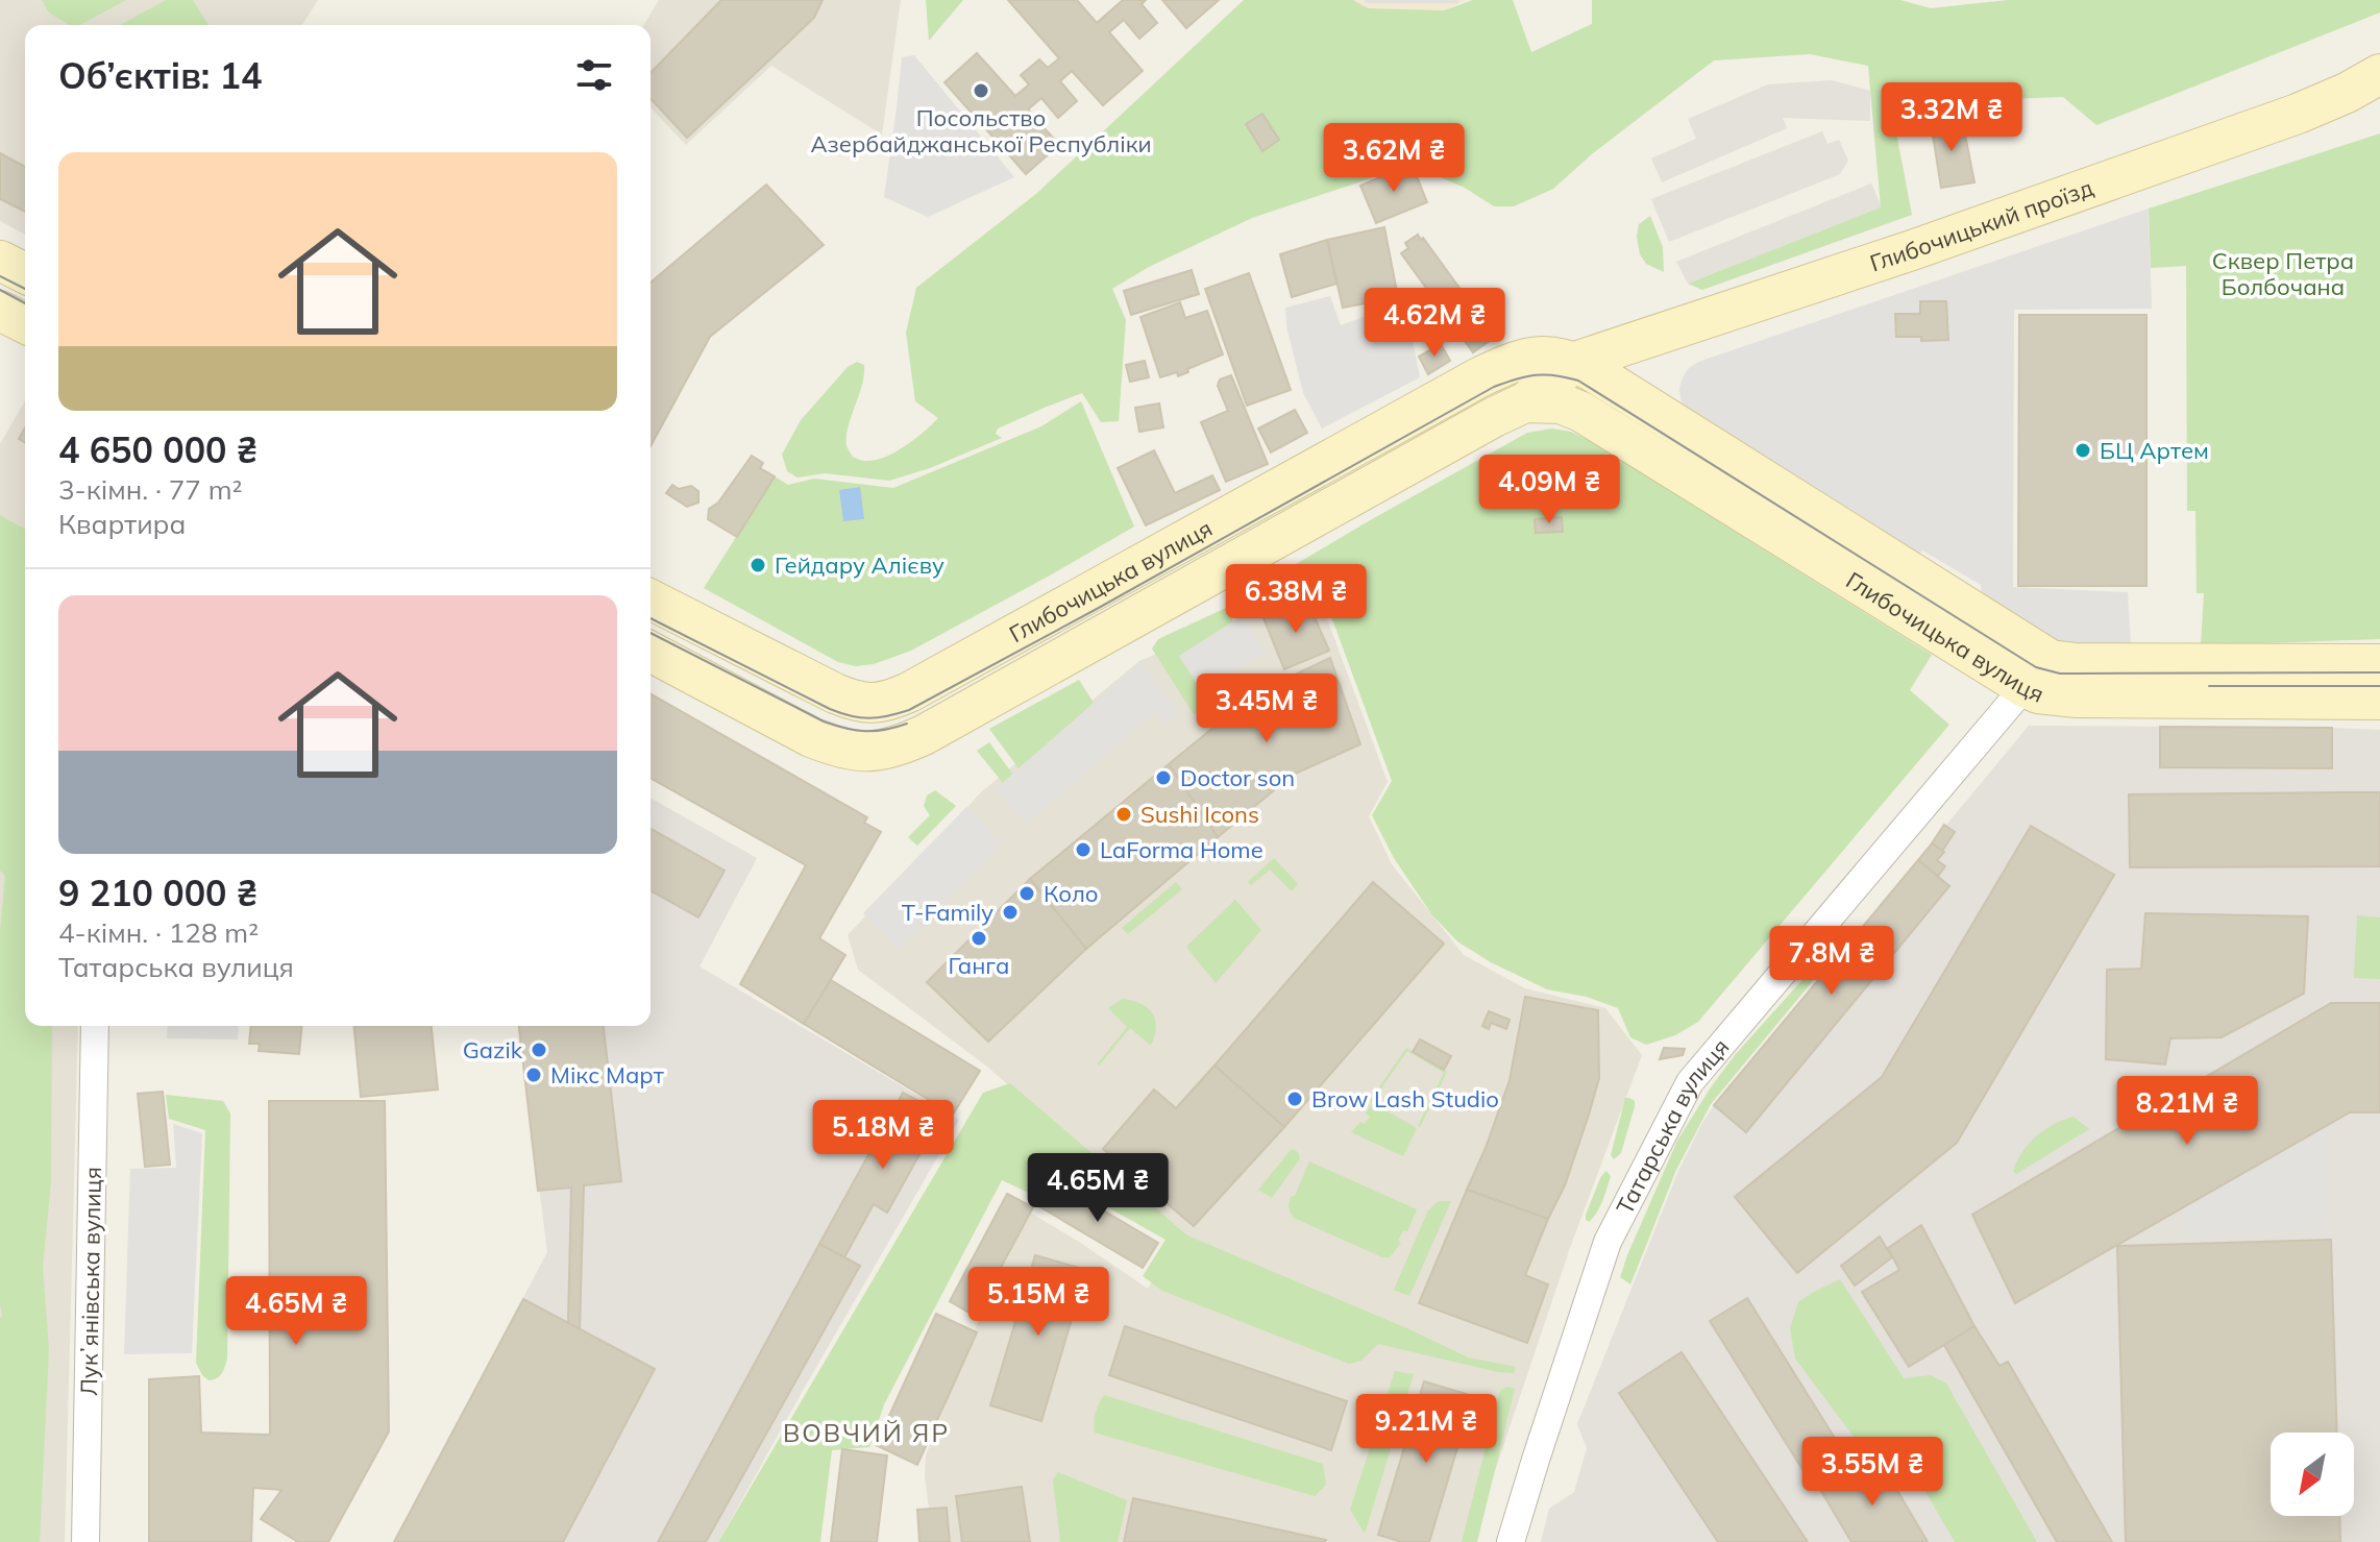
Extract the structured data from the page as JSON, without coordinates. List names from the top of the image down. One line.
{"streets":{"main road":["Глибочицький проїзд","Глибочицька вулиця"],"street":["Татарська вулиця","Лукʼянівська вулиця"]},"crossings":[["Глибочицький проїзд","Глибочицька вулиця"],["Глибочицька вулиця","Татарська вулиця"]],"districts":["ВОВЧИЙ ЯР"],"parks":["Сквер Петра Болбочана"],"places":["Посольство Азербайджанської Республіки","БЦ Артем","Гейдару Алієву","Doctor son","Sushi Icons","LaForma Home","Коло","T-Family","Ганга","Gazik","Мікс Март","Brow Lash Studio"],"north":"bottom left","page":{"heading":"Об’єктів: 14","price":["3.32M ₴","3.62M ₴","4.62M ₴","4.09M ₴","6.38M ₴","3.45M ₴","7.8M ₴","8.21M ₴","5.18M ₴","4.65M ₴","5.15M ₴","4.65M ₴","9.21M ₴","3.55M ₴"],"list":[{"name":"4 650 000 ₴","note":"3-кімн. · 77 m² · Квартира"},{"name":"9 210 000 ₴","note":"4-кімн. · 128 m² · Татарська вулиця"}]}}
